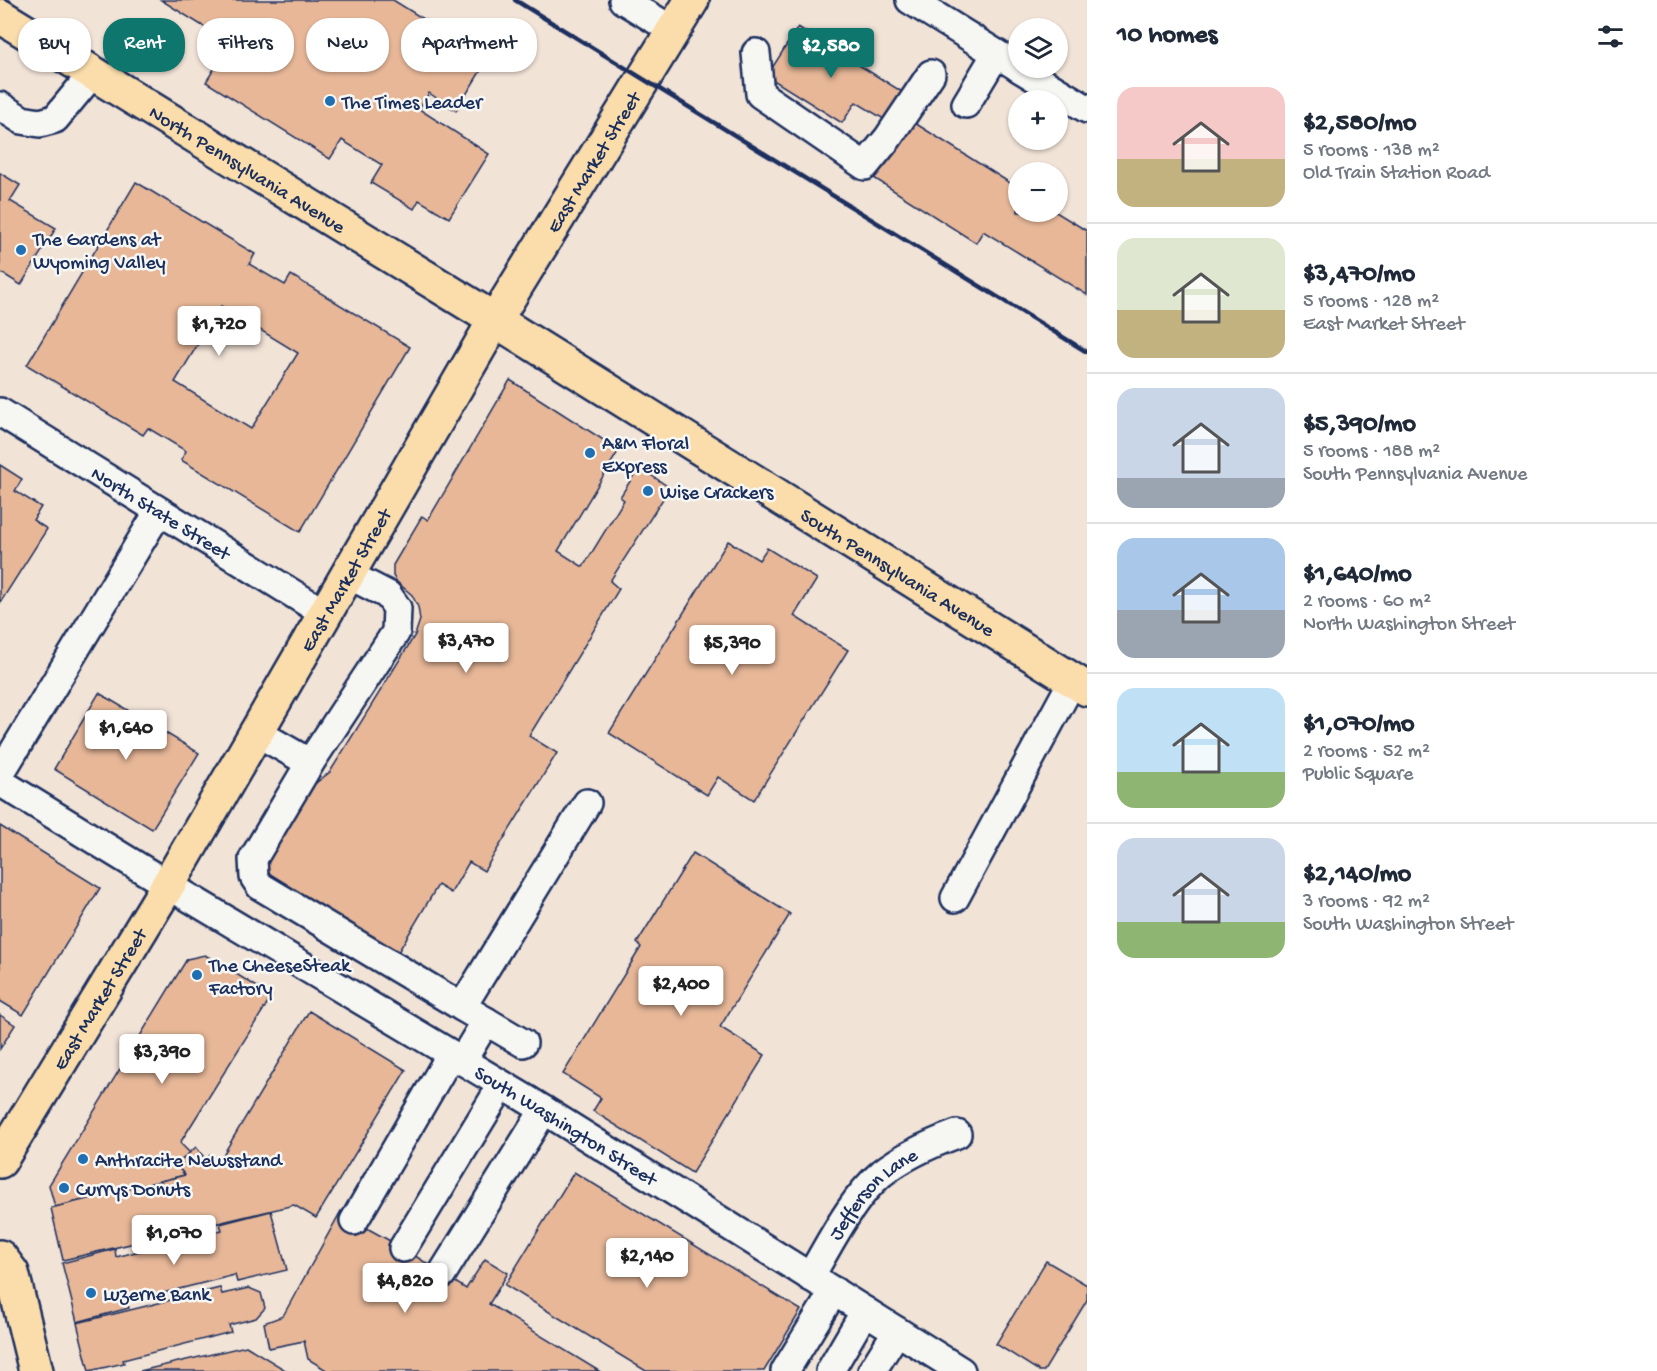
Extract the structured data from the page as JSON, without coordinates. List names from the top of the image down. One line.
{"streets":{"main road":["East Market Street","North Pennsylvania Avenue","South Pennsylvania Avenue"],"street":["North State Street","South Washington Street","Jefferson Lane"]},"crossings":[["East Market Street","North Pennsylvania Avenue"],["East Market Street","North State Street"],["East Market Street","South Pennsylvania Avenue"],["East Market Street","South Washington Street"],["North Pennsylvania Avenue","South Pennsylvania Avenue"],["South Washington Street","Jefferson Lane"]],"places":["The Times Leader","The Gardens at Wyoming Valley","A&M Floral Express","Wise Crackers","The CheeseSteak Factory","Anthracite Newsstand","Currys Donuts","Luzerne Bank"],"page":{"heading":"10 homes","map_buttons":["+","−"],"chip":["Buy","Rent","Filters","New","Apartment"],"price":["$2,580","$1,720","$3,470","$5,390","$1,640","$2,400","$3,390","$1,070","$2,140","$4,820"],"list":[{"name":"$2,580/mo","note":"5 rooms · 138 m² · Old Train Station Road"},{"name":"$3,470/mo","note":"5 rooms · 128 m² · East Market Street"},{"name":"$5,390/mo","note":"5 rooms · 188 m² · South Pennsylvania Avenue"},{"name":"$1,640/mo","note":"2 rooms · 60 m² · North Washington Street"},{"name":"$1,070/mo","note":"2 rooms · 52 m² · Public Square"},{"name":"$2,140/mo","note":"3 rooms · 92 m² · South Washington Street"}]}}
